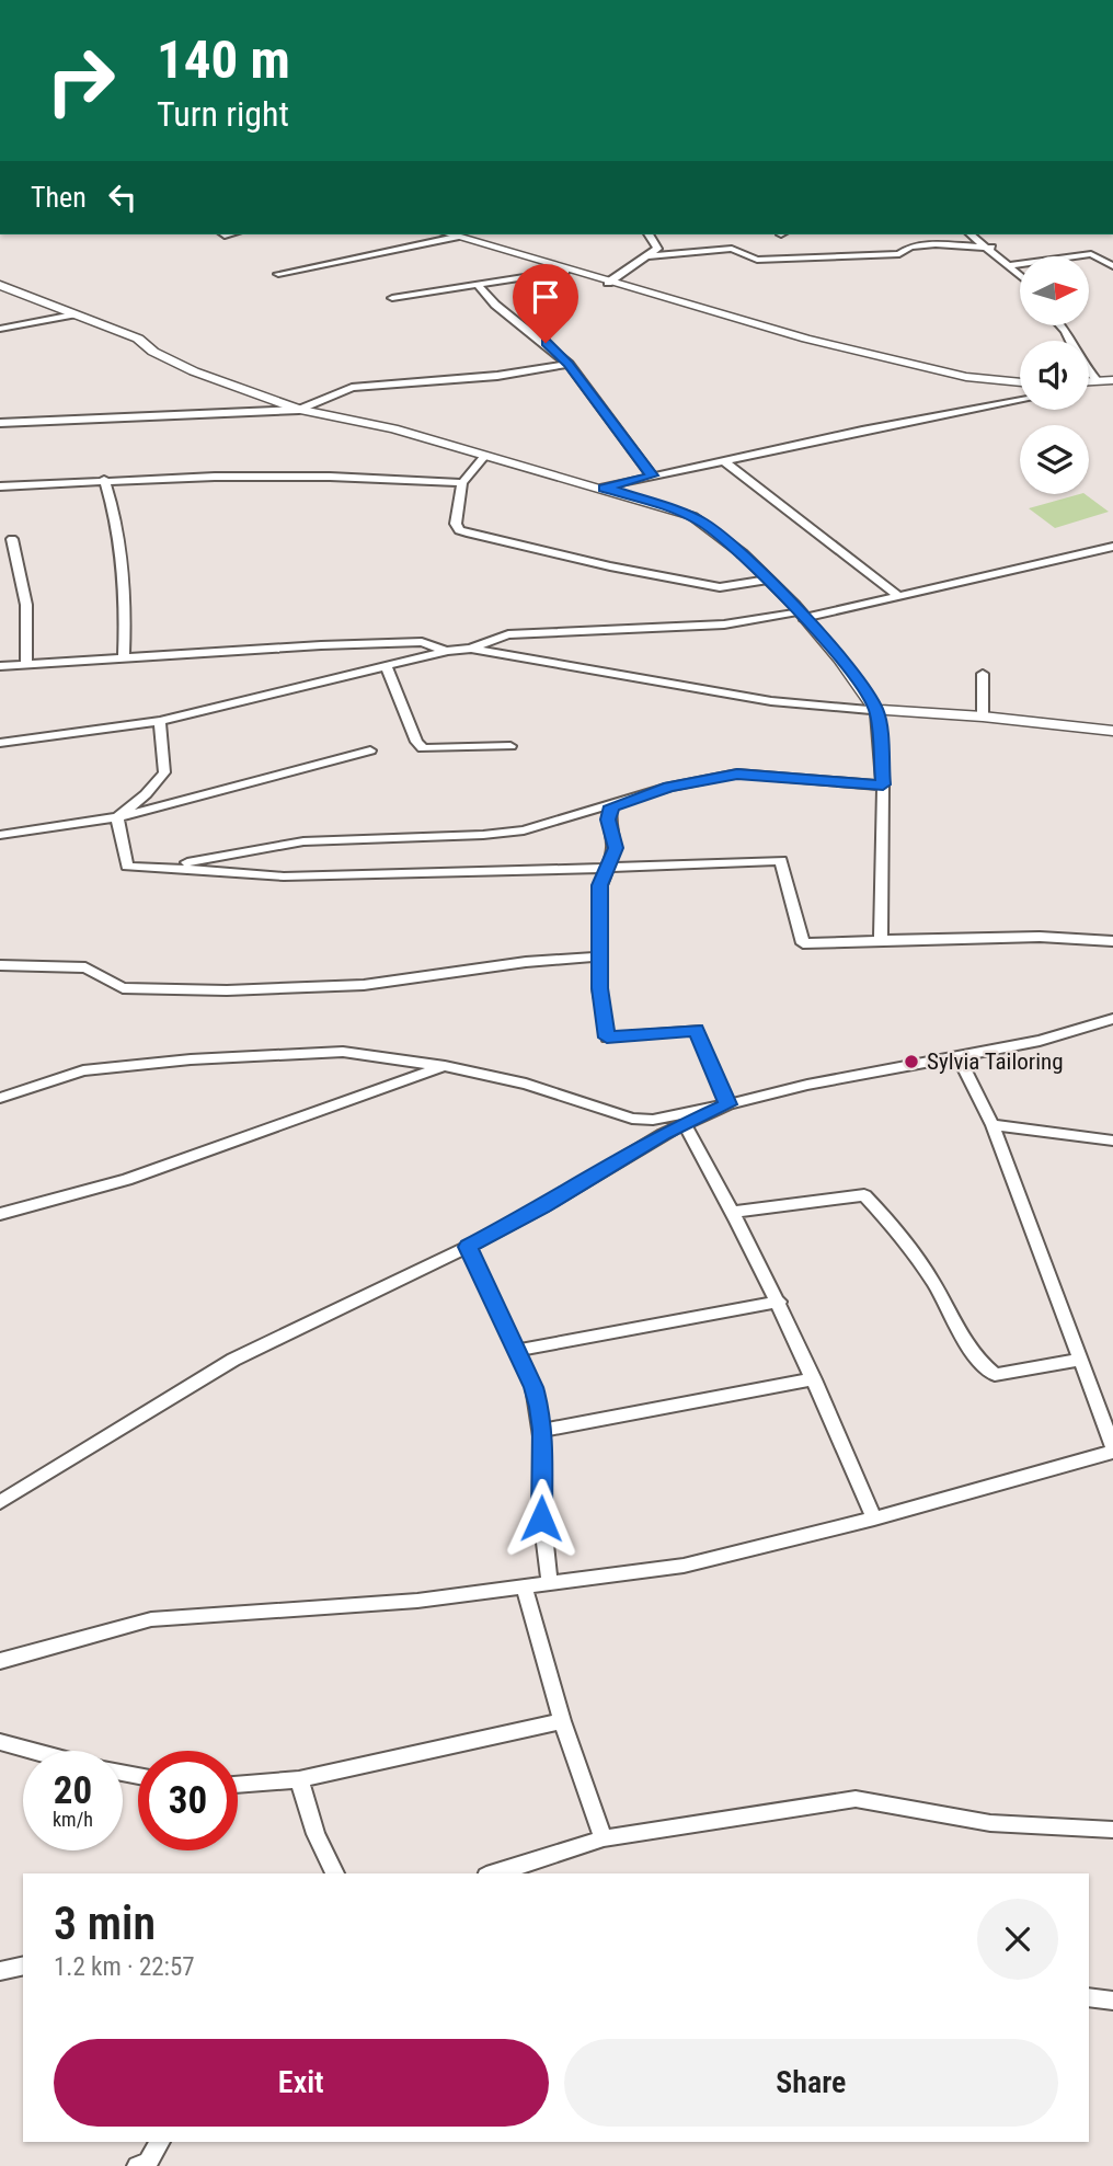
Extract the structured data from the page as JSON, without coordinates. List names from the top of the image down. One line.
{"places":["Sylvia Tailoring"],"north":"right","page":{"turn":["140 m","Turn right"],"then":"Then","speed":"20 km/h","limit":"30","heading":["3 min","1.2 km · 22:57"],"buttons":["Exit","Share"]}}
